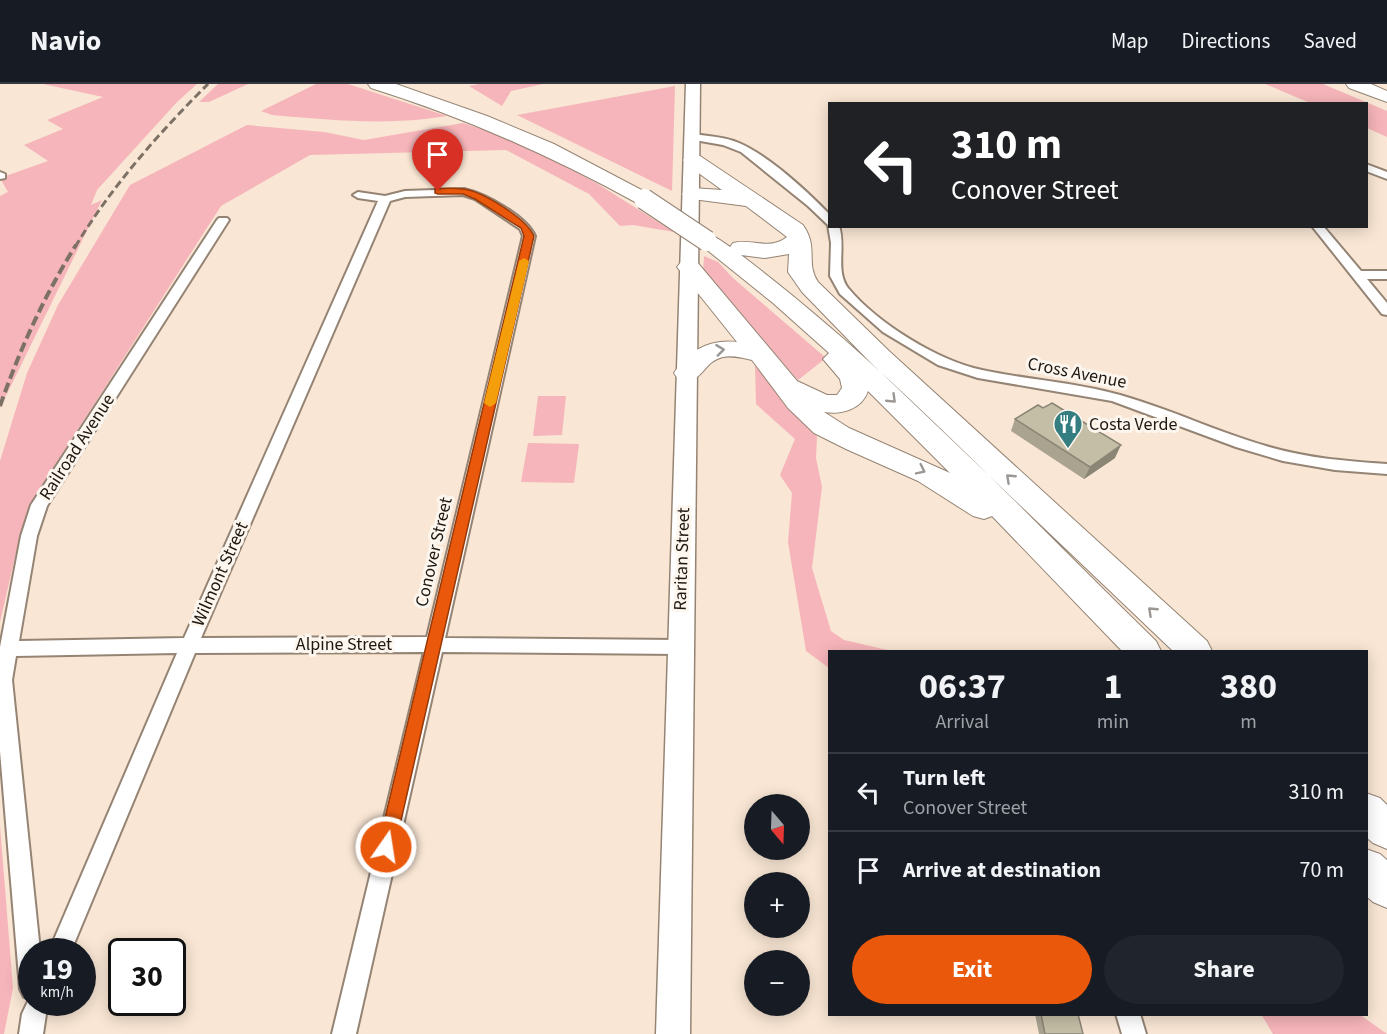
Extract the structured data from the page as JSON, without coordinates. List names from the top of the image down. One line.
{"streets":{"street":["Cross Avenue","Railroad Avenue","Conover Street","Raritan Street","Wilmont Street","Alpine Street"]},"crossings":[["Railroad Avenue","Alpine Street"],["Conover Street","Wilmont Street"],["Conover Street","Alpine Street"],["Raritan Street","Alpine Street"],["Wilmont Street","Alpine Street"]],"places":{"restaurant":["Costa Verde"]},"north":"bottom","page":{"header":"Navio","nav":["Map","Directions","Saved"],"turn":["310 m","Conover Street"],"eta":["06:37","Arrival","1","min","380","m"],"list":[{"name":"Turn left","note":"Conover Street","value":"310 m"},{"name":"Arrive at destination","value":"70 m"}],"map_buttons":["+","−"],"buttons":["Exit","Share"],"speed":"19 km/h","limit":"30"}}
